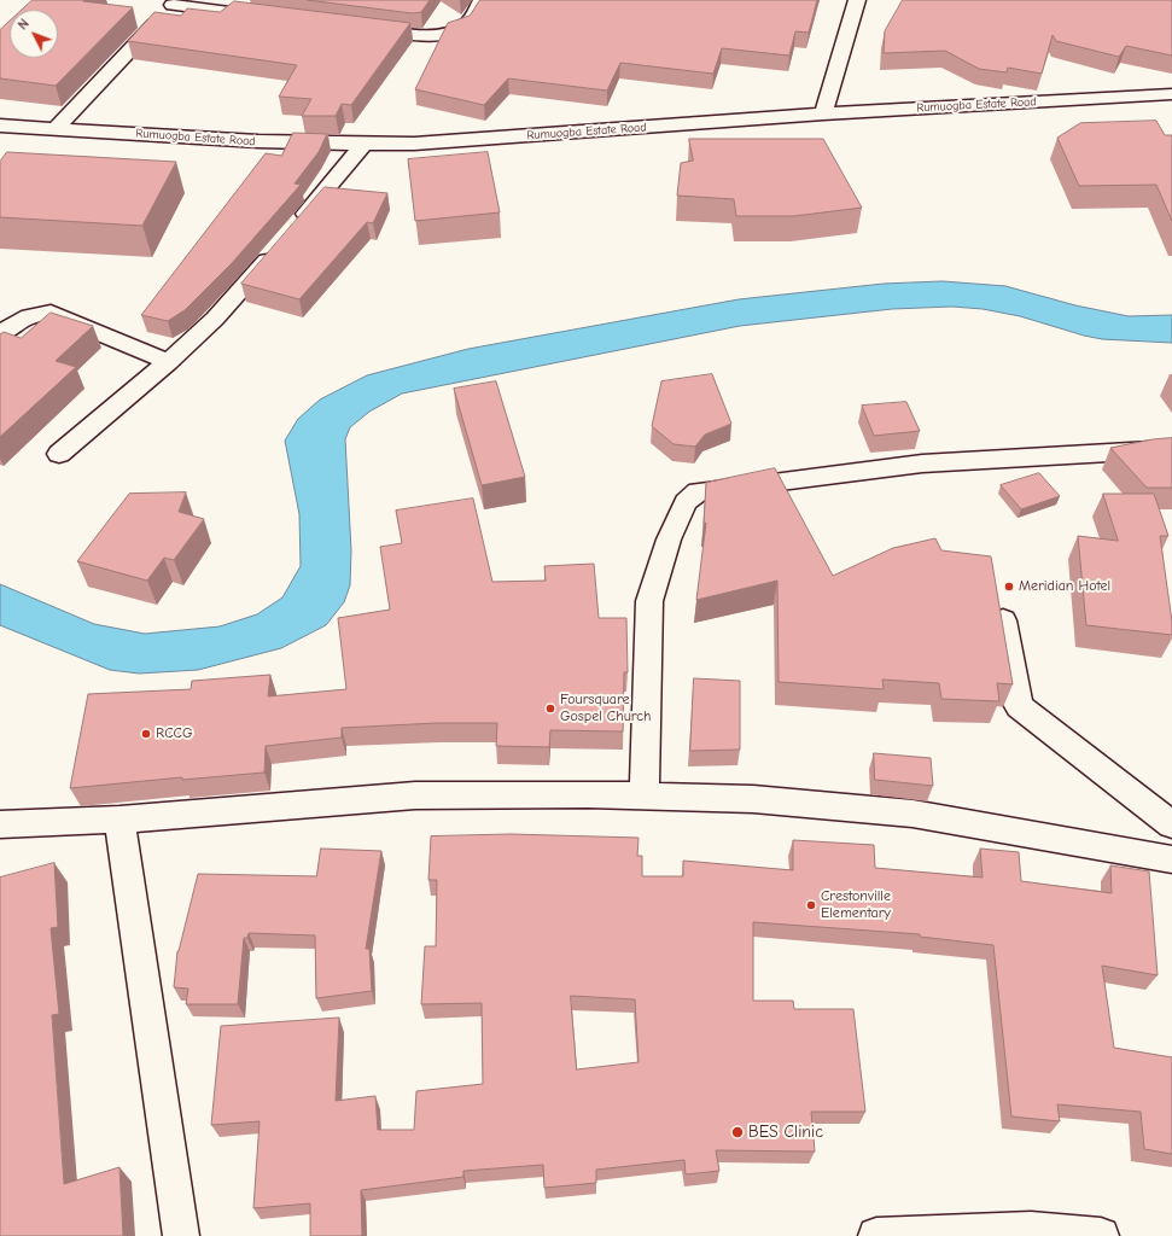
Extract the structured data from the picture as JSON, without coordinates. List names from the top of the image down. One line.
{"streets":{"street":["Rumuogba Estate Road"]},"places":["Meridian Hotel","Foursquare Gospel Church","RCCG","Crestonville Elementary","BES Clinic"],"north":"top left"}
